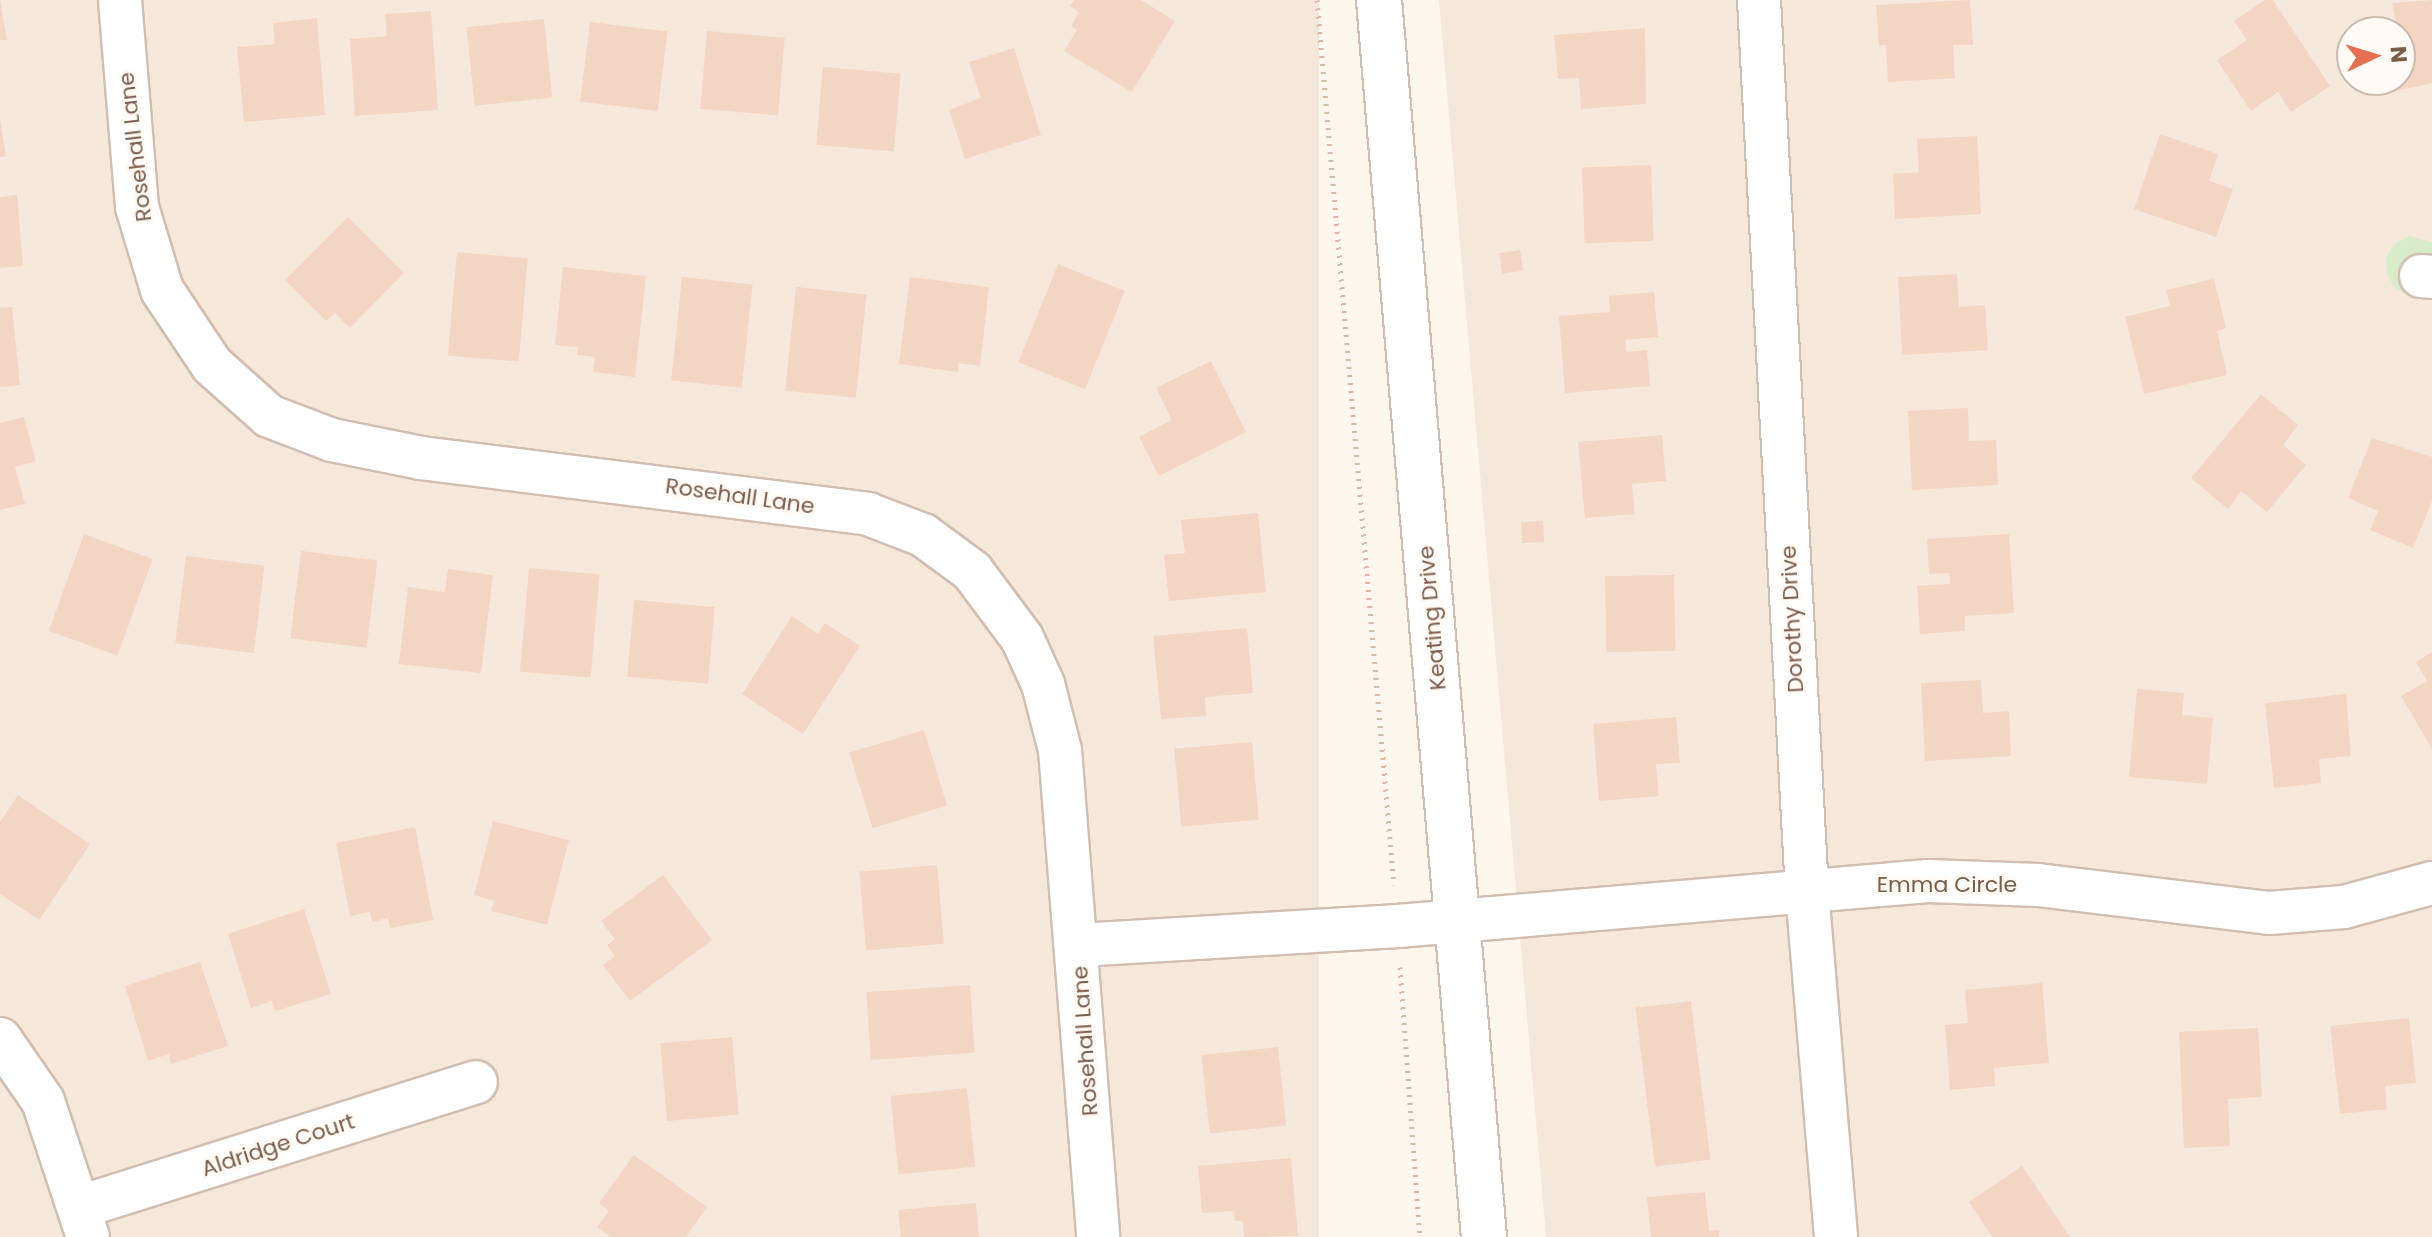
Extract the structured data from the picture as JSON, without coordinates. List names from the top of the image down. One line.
{"streets":{"street":["Rosehall Lane","Keating Drive","Dorothy Drive","Emma Circle","Aldridge Court"]},"crossings":[["Rosehall Lane","Emma Circle"],["Keating Drive","Emma Circle"],["Dorothy Drive","Emma Circle"]],"north":"right"}
